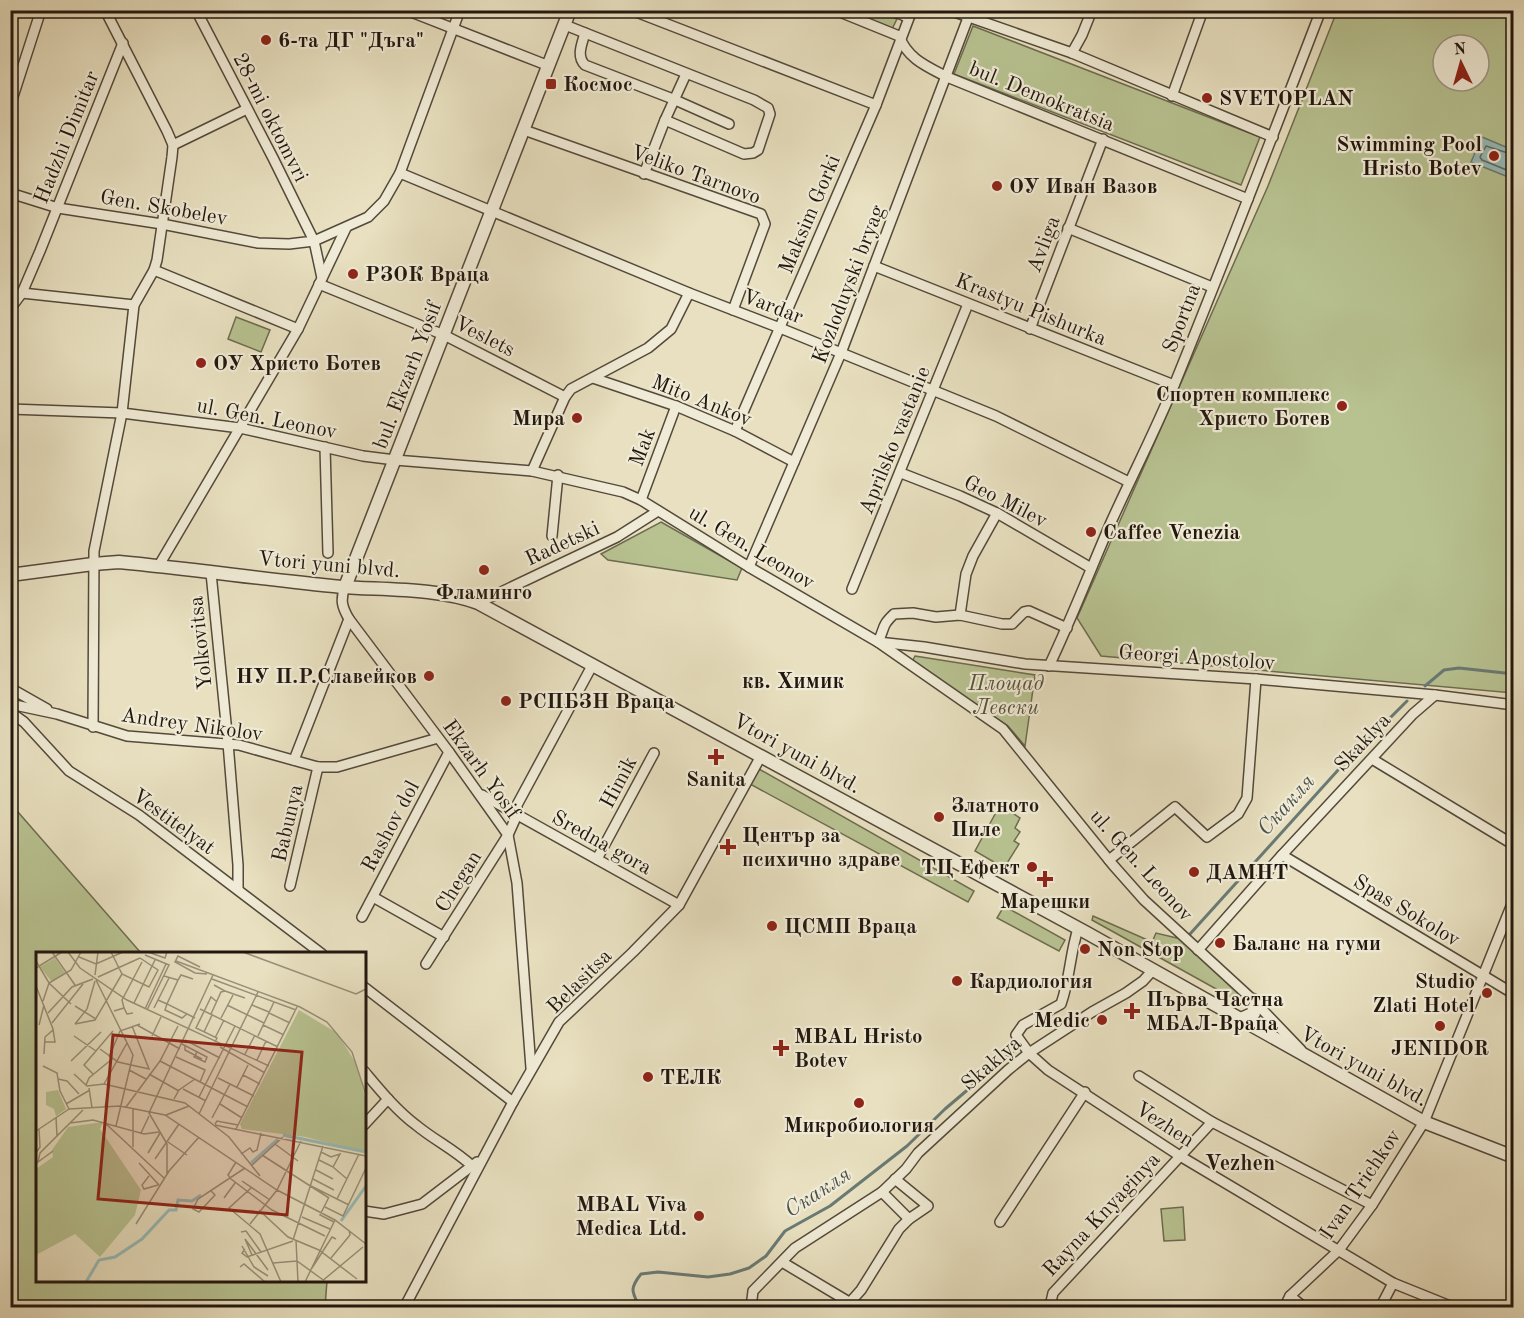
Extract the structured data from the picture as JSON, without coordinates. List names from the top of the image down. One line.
{"streets":{"street":["bul. Demokratsia","28-mi oktomvri","Hadzhi Dimitar","Veliko Tarnovo","Gen. Skobelev","Maksim Gorki","Avliga","Kozloduyski bryag","Vardar","Krastyu Pishurka","Sportna","Veslets","bul. Ekzarh Yosif","Mito Ankov","ul. Gen. Leonov","Aprilsko vastanie","Mak","Geo Milev","Radetski","Vtori yuni blvd.","Yolkovitsa","Georgi Apostolov","Andrey Nikolov","Skaklya","Ekzarh Yosif","Himik","Vestitelyat","Babunya","Rashov dol","Sredna gora","Chegan","Spas Sokolov","Belasitsa","Vezhen","Ivan Trichkov","Rayna Knyaginya"]},"crossings":[["bul. Demokratsia","Maksim Gorki"],["bul. Demokratsia","Avliga"],["bul. Demokratsia","Kozloduyski bryag"],["bul. Demokratsia","Sportna"],["28-mi oktomvri","Gen. Skobelev"],["28-mi oktomvri","Veslets"],["Hadzhi Dimitar","Gen. Skobelev"],["Veliko Tarnovo","Vardar"],["Veliko Tarnovo","bul. Ekzarh Yosif"],["Gen. Skobelev","Vardar"],["Maksim Gorki","Vardar"],["Maksim Gorki","Mito Ankov"],["Avliga","Krastyu Pishurka"],["Kozloduyski bryag","Vardar"],["Kozloduyski bryag","Krastyu Pishurka"],["Kozloduyski bryag","Mito Ankov"],["Kozloduyski bryag","ul. Gen. Leonov"],["Vardar","Sportna"],["Vardar","bul. Ekzarh Yosif"],["Vardar","Aprilsko vastanie"],["Krastyu Pishurka","Sportna"],["Krastyu Pishurka","Aprilsko vastanie"],["Sportna","Geo Milev"],["Sportna","Georgi Apostolov"],["Veslets","bul. Ekzarh Yosif"],["bul. Ekzarh Yosif","ul. Gen. Leonov"],["bul. Ekzarh Yosif","Vtori yuni blvd."],["bul. Ekzarh Yosif","Ekzarh Yosif"],["Mito Ankov","Mak"],["ul. Gen. Leonov","Mak"],["ul. Gen. Leonov","Radetski"],["ul. Gen. Leonov","Vtori yuni blvd."],["ul. Gen. Leonov","Georgi Apostolov"],["ul. Gen. Leonov","Skaklya"],["Aprilsko vastanie","Geo Milev"],["Radetski","Vtori yuni blvd."],["Vtori yuni blvd.","Yolkovitsa"],["Vtori yuni blvd.","Skaklya"],["Vtori yuni blvd.","Ekzarh Yosif"],["Vtori yuni blvd.","Chegan"],["Vtori yuni blvd.","Belasitsa"],["Vtori yuni blvd.","Ivan Trichkov"],["Yolkovitsa","Andrey Nikolov"],["Yolkovitsa","Vestitelyat"],["Georgi Apostolov","Skaklya"],["Andrey Nikolov","Ekzarh Yosif"],["Andrey Nikolov","Babunya"],["Skaklya","Spas Sokolov"],["Skaklya","Vezhen"],["Ekzarh Yosif","Rashov dol"],["Ekzarh Yosif","Sredna gora"],["Ekzarh Yosif","Chegan"],["Ekzarh Yosif","Belasitsa"],["Himik","Sredna gora"],["Sredna gora","Chegan"],["Sredna gora","Belasitsa"],["Spas Sokolov","Ivan Trichkov"],["Vezhen","Ivan Trichkov"],["Vezhen","Rayna Knyaginya"]],"districts":["кв. Химик","Vezhen"],"water":["Скакля"],"parks":["Площад Левски"],"places":{"other":["6-та ДГ \"Дъга\"","SVETOPLAN","Swimming Pool Hristo Botev","ОУ Иван Вазов","РЗОК Враца","ОУ Христо Ботев","Спортен комплекс Христо Ботев","Мира","Caffee Venezia","Фламинго","НУ П.Р.Славейков","РСПБЗН Враца","Златното Пиле","ТЦ Ефект","ДАМНТ","ЦСМП Враца","Баланс на гуми","Non Stop","Кардиология","Studio Zlati Hotel","Medic","JENIDOR","ТЕЛК","Микробиология","MBAL Viva Medica Ltd."],"transit":["Космос"],"health":["Sanita","Център за психично здраве","Марешки","Първа Частна МБАЛ-Враца","MBAL Hristo Botev"]},"north":"top"}
